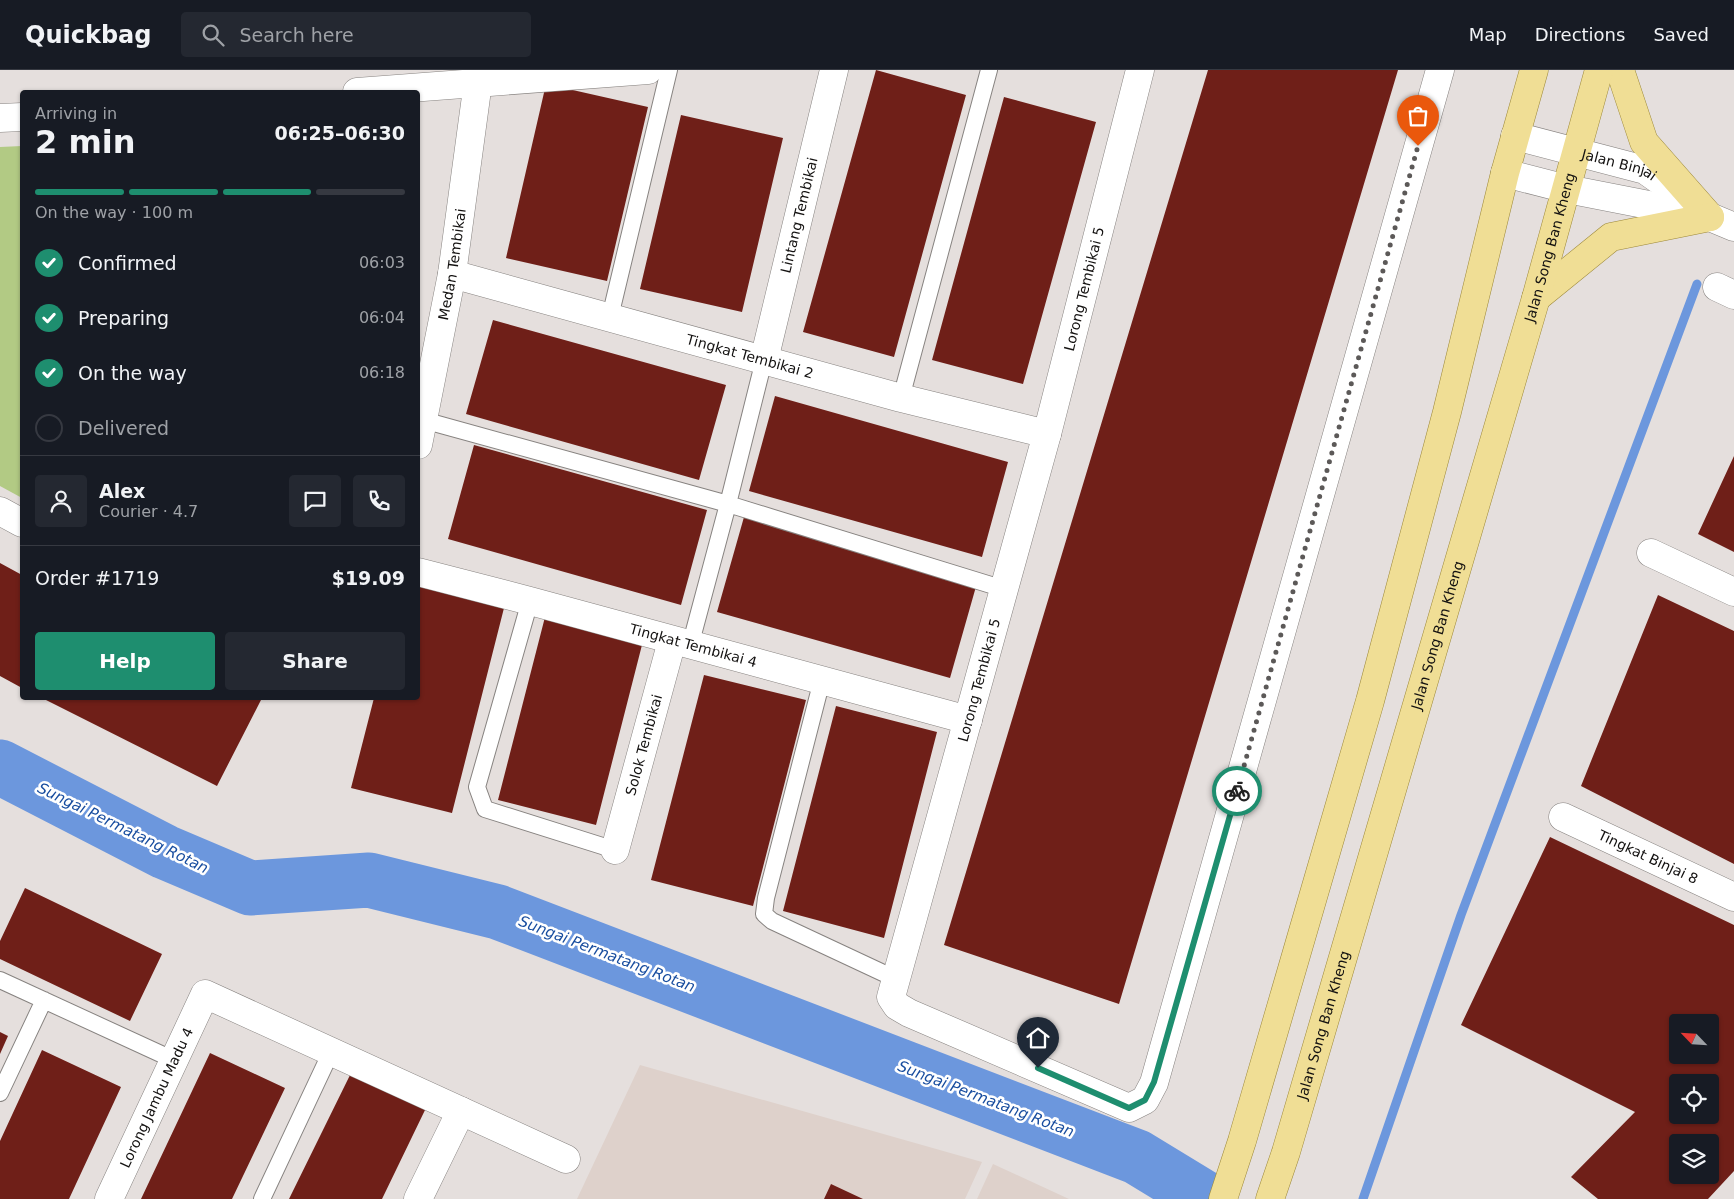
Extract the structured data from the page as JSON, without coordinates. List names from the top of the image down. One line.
{"streets":{"main road":["Jalan Song Ban Kheng"],"street":["Jalan Binjai","Lintang Tembikai","Medan Tembikai","Lorong Tembikai 5","Tingkat Tembikai 2","Tingkat Tembikai 4","Solok Tembikai","Tingkat Binjai 8","Lorong Jambu Madu 4"]},"crossings":[["Jalan Binjai","Jalan Song Ban Kheng"],["Lintang Tembikai","Tingkat Tembikai 2"],["Medan Tembikai","Tingkat Tembikai 2"],["Lorong Tembikai 5","Tingkat Tembikai 2"],["Lorong Tembikai 5","Tingkat Tembikai 4"],["Tingkat Tembikai 4","Solok Tembikai"]],"water":["Sungai Permatang Rotan"],"north":"top left","page":{"header":"Quickbag","search":"Search here","nav":["Map","Directions","Saved"],"heading":["2 min","Arriving in","06:25–06:30"],"panel":["Alex","Courier · 4.7","Order #1719","$19.09"],"bar":"On the way · 100 m","list":[["Confirmed","06:03"],["Preparing","06:04"],["On the way","06:18"],"Delivered"],"buttons":["Help","Share"]}}
